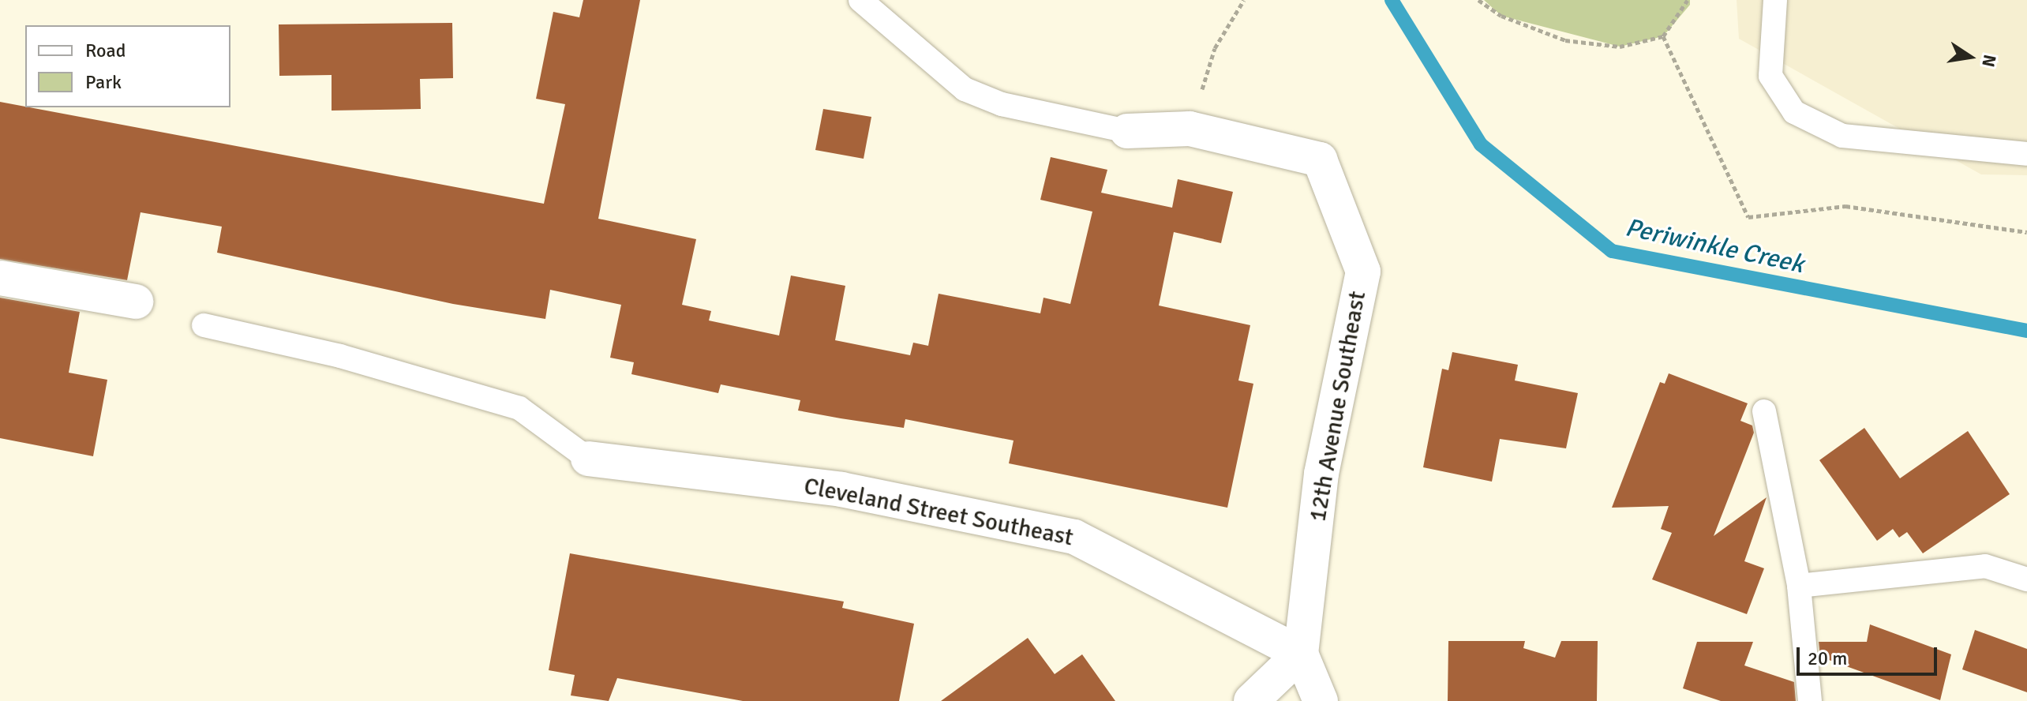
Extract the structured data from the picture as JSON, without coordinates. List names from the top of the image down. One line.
{"streets":{"street":["12th Avenue Southeast","Cleveland Street Southeast"]},"crossings":[["12th Avenue Southeast","Cleveland Street Southeast"]],"water":["Periwinkle Creek"],"legend":["Road","Park"],"scale_bar":"20 m","north":"right"}
